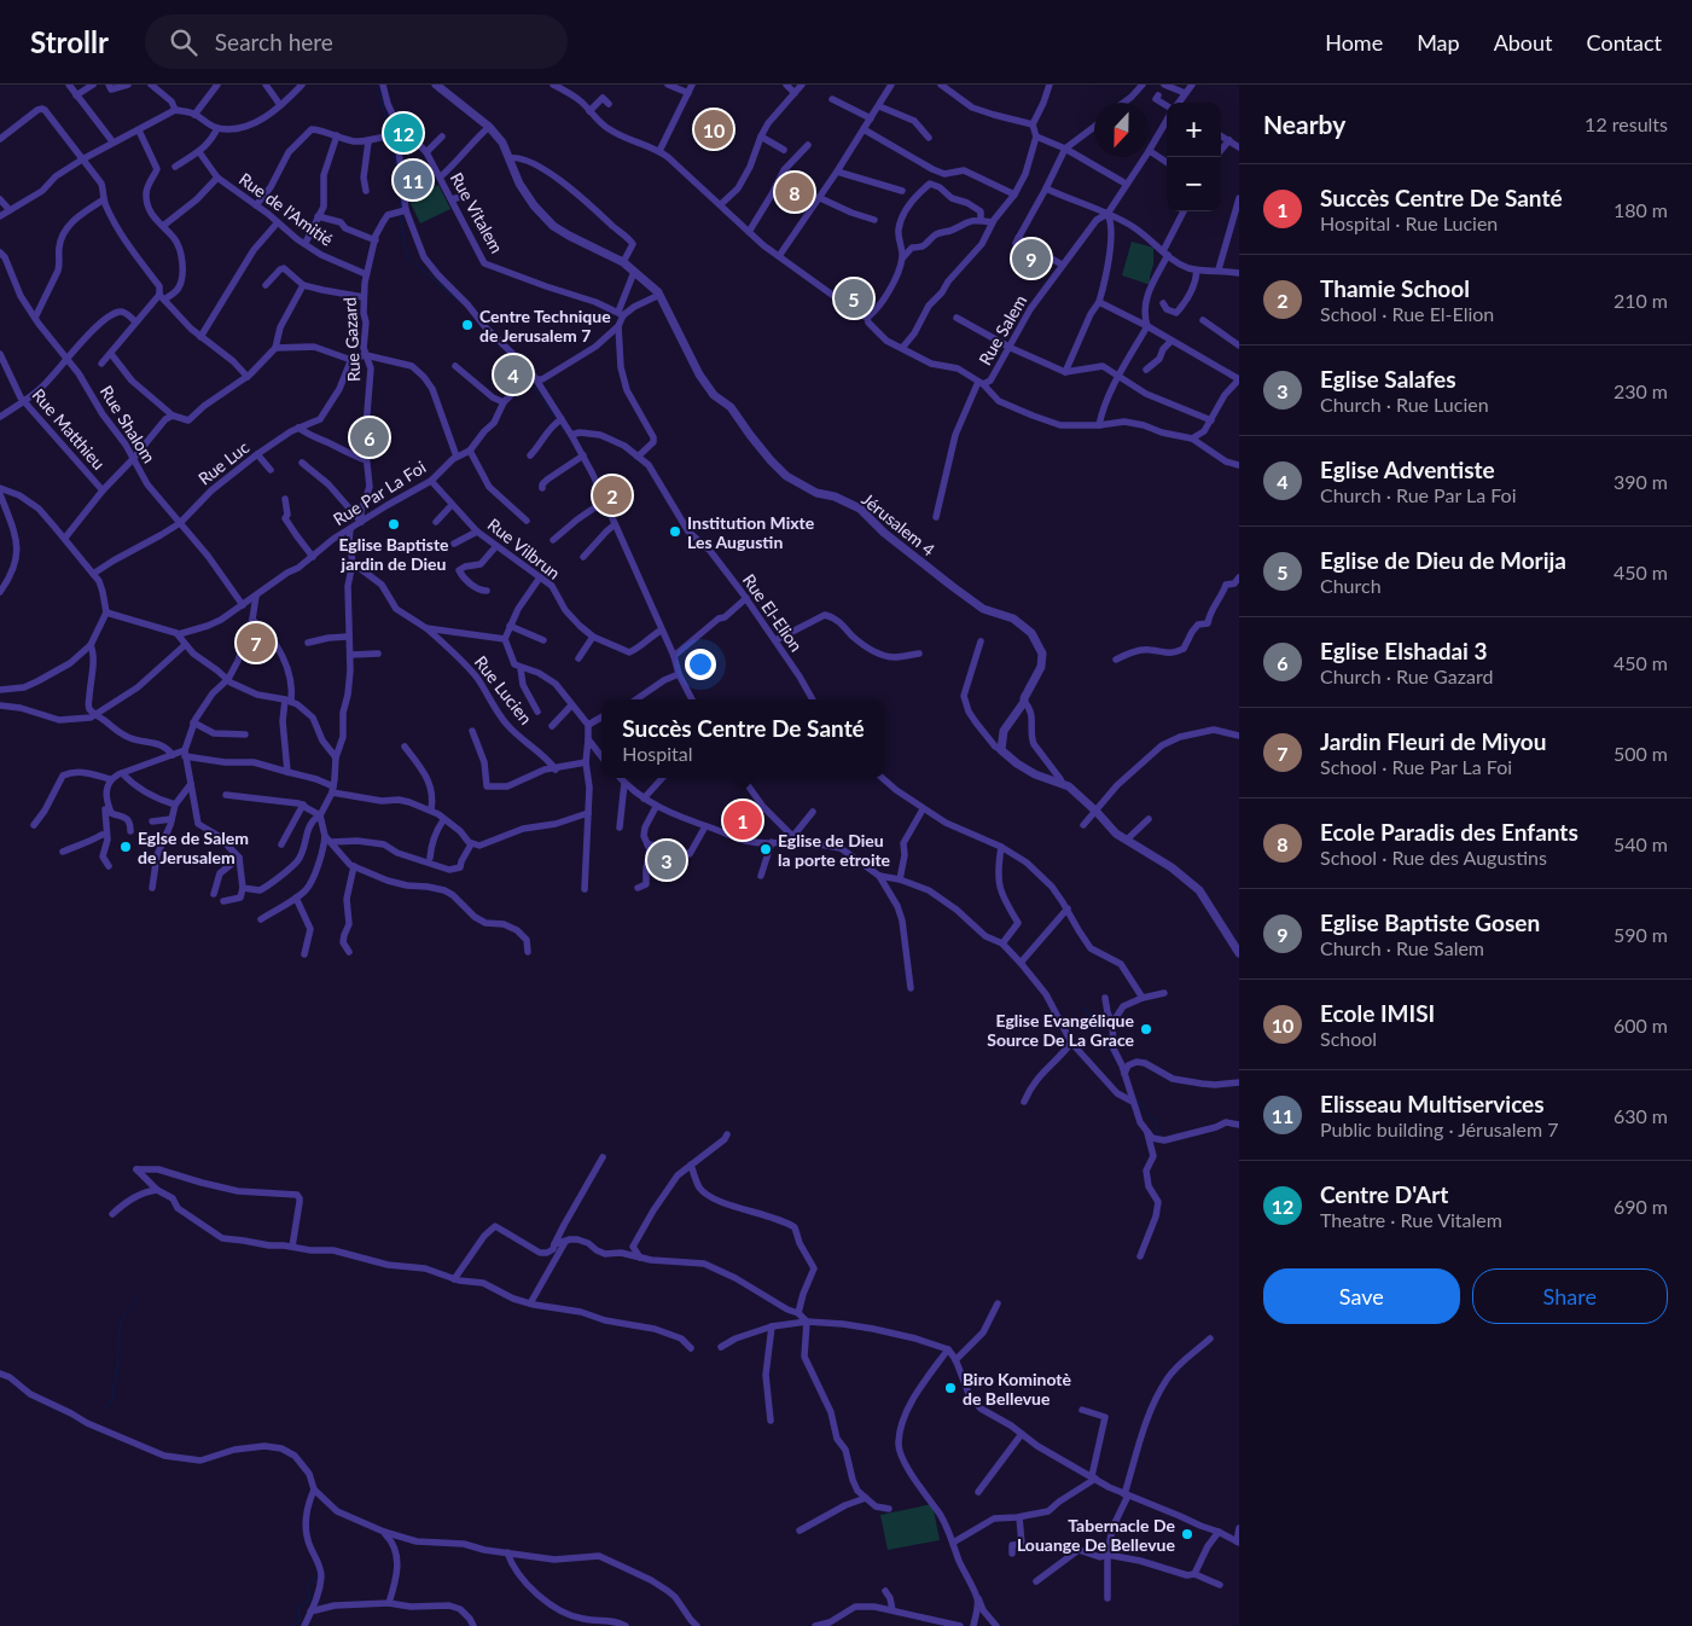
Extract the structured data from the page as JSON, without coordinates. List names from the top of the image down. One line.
{"streets":{"street":["Rue de l'Amitié","Rue Vitalem","Rue Salem","Rue Gazard","Rue Shalom","Rue Matthieu","Rue Luc","Rue Par La Foi","Jérusalem 4","Rue Vilbrun","Rue El-Elion","Rue Lucien"]},"crossings":[["Rue de l'Amitié","Rue Gazard"],["Rue Vitalem","Rue Par La Foi"],["Rue Gazard","Rue Par La Foi"],["Rue Shalom","Rue Luc"],["Rue Shalom","Rue Par La Foi"],["Rue Par La Foi","Jérusalem 4"],["Rue Par La Foi","Rue Vilbrun"]],"places":["Centre Technique de Jerusalem 7","Eglise Baptiste jardin de Dieu","Institution Mixte Les Augustin","Eglse de Salem de Jerusalem","Eglise de Dieu la porte etroite","Eglise Evangélique Source De La Grace","Biro Kominotè de Bellevue","Tabernacle De Louange De Bellevue"],"north":"bottom","page":{"header":"Strollr","search":"Search here","nav":["Home","Map","About","Contact"],"heading":["Nearby","12 results"],"map_buttons":["+","−"],"pins":["10","12","11","8","9","5","4","6","2","7","1","3"],"list":[{"mark":"1","name":"Succès Centre De Santé","note":"Hospital · Rue Lucien","value":"180 m"},{"mark":"2","name":"Thamie School","note":"School · Rue El-Elion","value":"210 m"},{"mark":"3","name":"Eglise Salafes","note":"Church · Rue Lucien","value":"230 m"},{"mark":"4","name":"Eglise Adventiste","note":"Church · Rue Par La Foi","value":"390 m"},{"mark":"5","name":"Eglise de Dieu de Morija","note":"Church","value":"450 m"},{"mark":"6","name":"Eglise Elshadai 3","note":"Church · Rue Gazard","value":"450 m"},{"mark":"7","name":"Jardin Fleuri de Miyou","note":"School · Rue Par La Foi","value":"500 m"},{"mark":"8","name":"Ecole Paradis des Enfants","note":"School · Rue des Augustins","value":"540 m"},{"mark":"9","name":"Eglise Baptiste Gosen","note":"Church · Rue Salem","value":"590 m"},{"mark":"10","name":"Ecole IMISI","note":"School","value":"600 m"},{"mark":"11","name":"Elisseau Multiservices","note":"Public building · Jérusalem 7","value":"630 m"},{"mark":"12","name":"Centre D'Art","note":"Theatre · Rue Vitalem","value":"690 m"}],"popup":["Succès Centre De Santé","Hospital"],"buttons":["Save","Share"]}}
